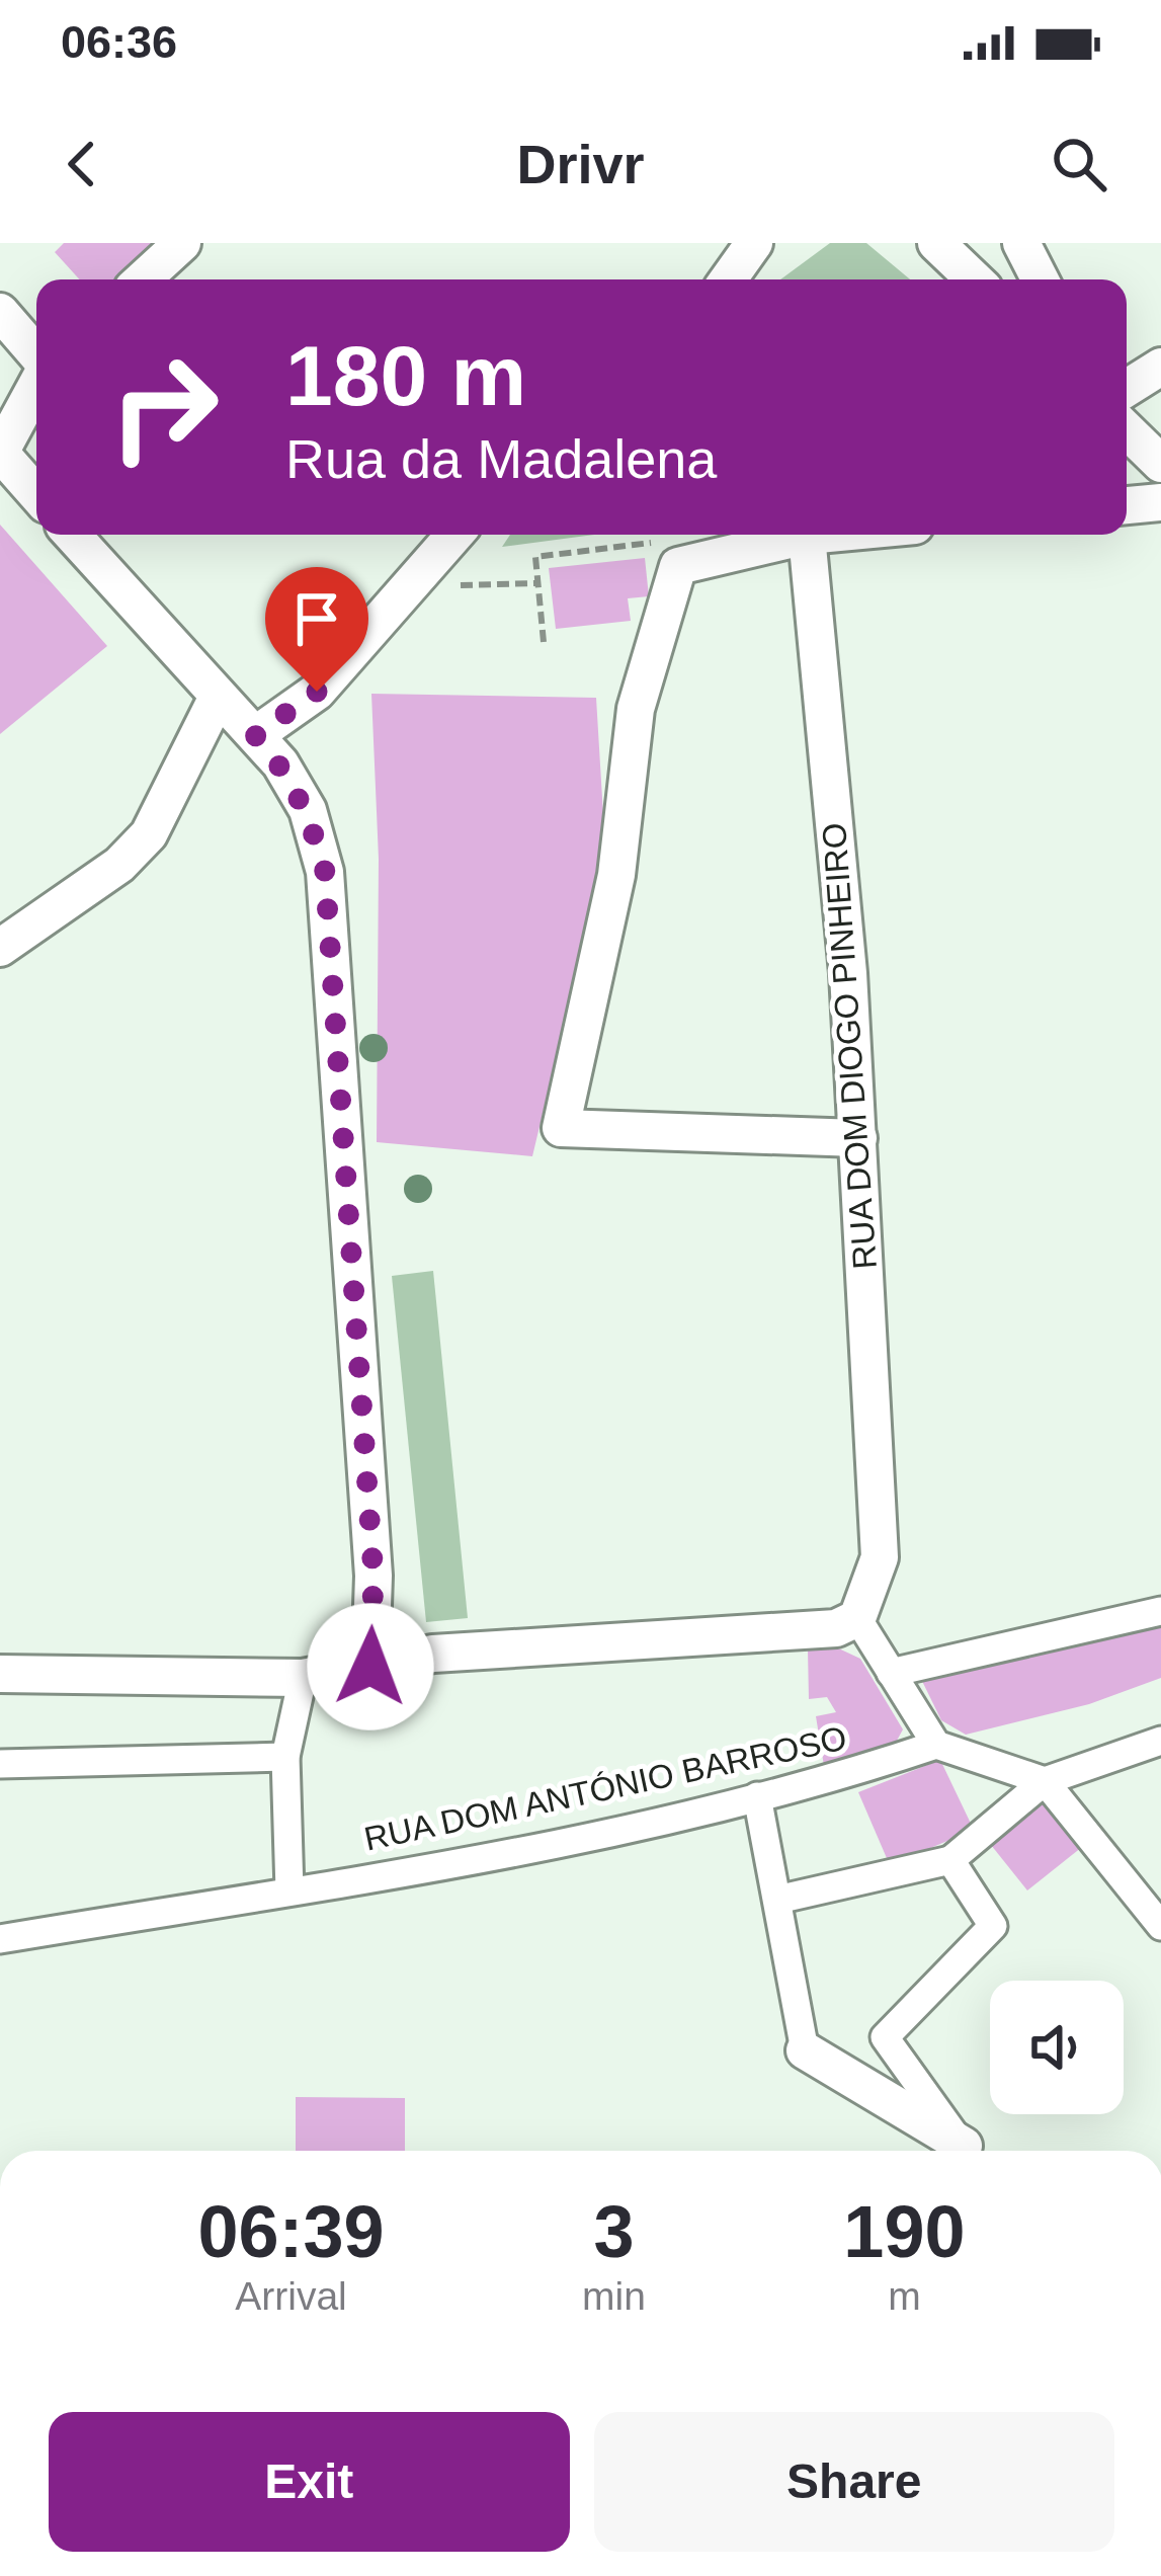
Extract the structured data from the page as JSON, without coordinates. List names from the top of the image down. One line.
{"streets":{"street":["RUA DOM DIOGO PINHEIRO","RUA DOM ANTÓNIO BARROSO"]},"page":{"status":"06:36","header":"Drivr","turn":["180 m","Rua da Madalena"],"eta":["06:39","Arrival","3","min","190","m"],"buttons":["Exit","Share"]}}
